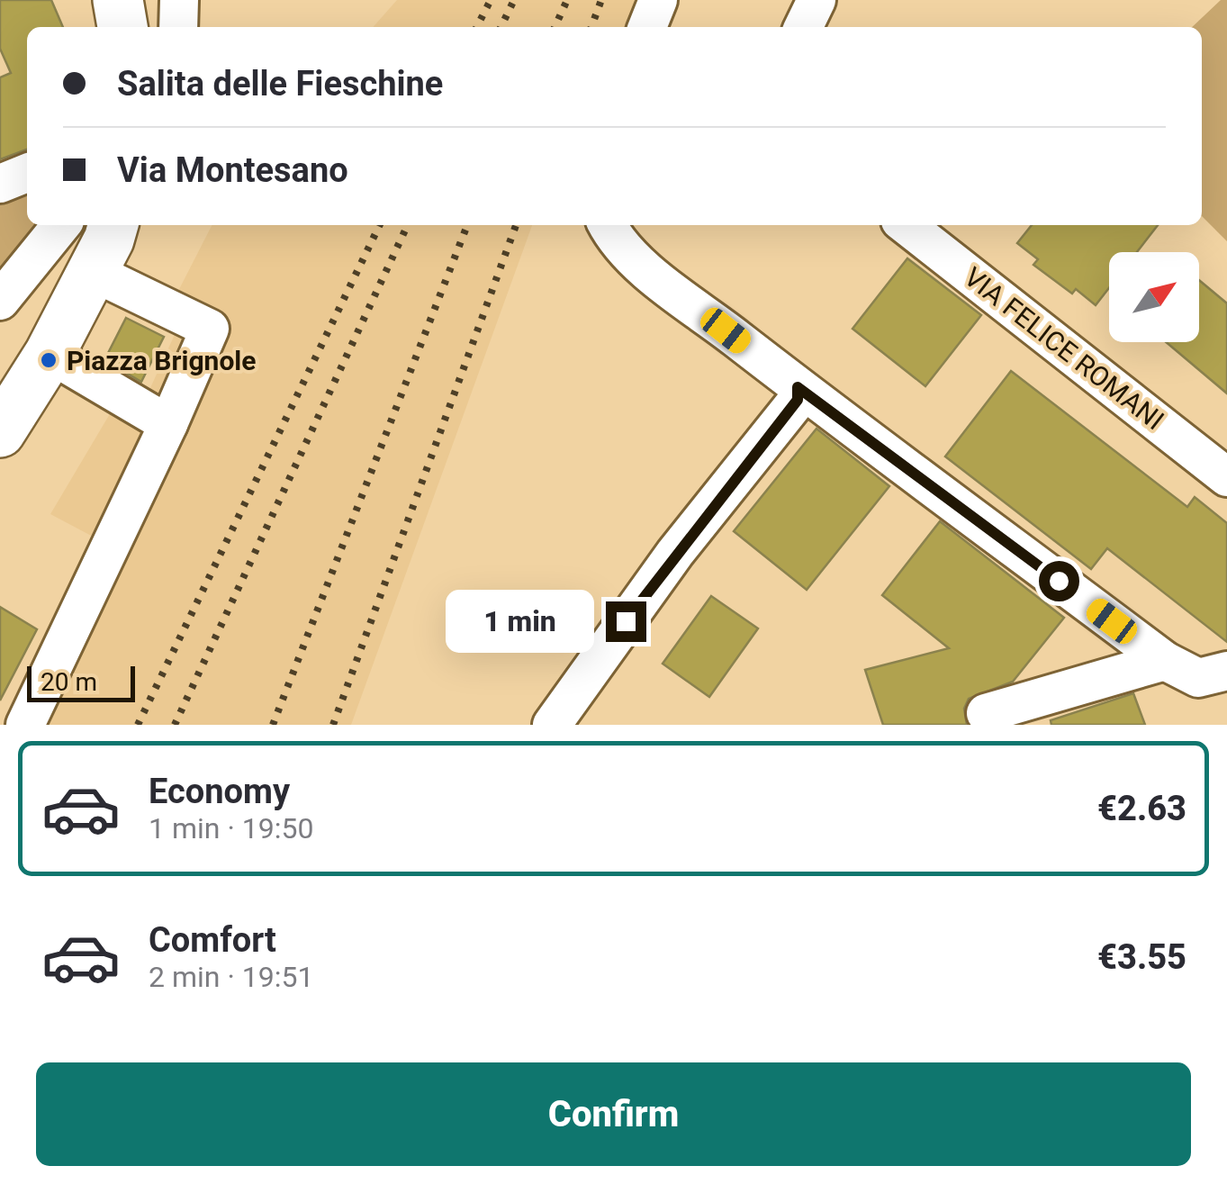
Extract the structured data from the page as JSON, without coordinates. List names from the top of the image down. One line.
{"streets":{"street":["VIA FELICE ROMANI"]},"places":["Piazza Brignole"],"scale_bar":"20 m","north":"top right","page":{"banner":["Salita delle Fieschine","Via Montesano"],"bubble":"1 min","scale":"20 m","list":[{"name":"Economy","note":"1 min · 19:50","value":"€2.63"},{"name":"Comfort","note":"2 min · 19:51","value":"€3.55"}],"buttons":"Confirm"}}
